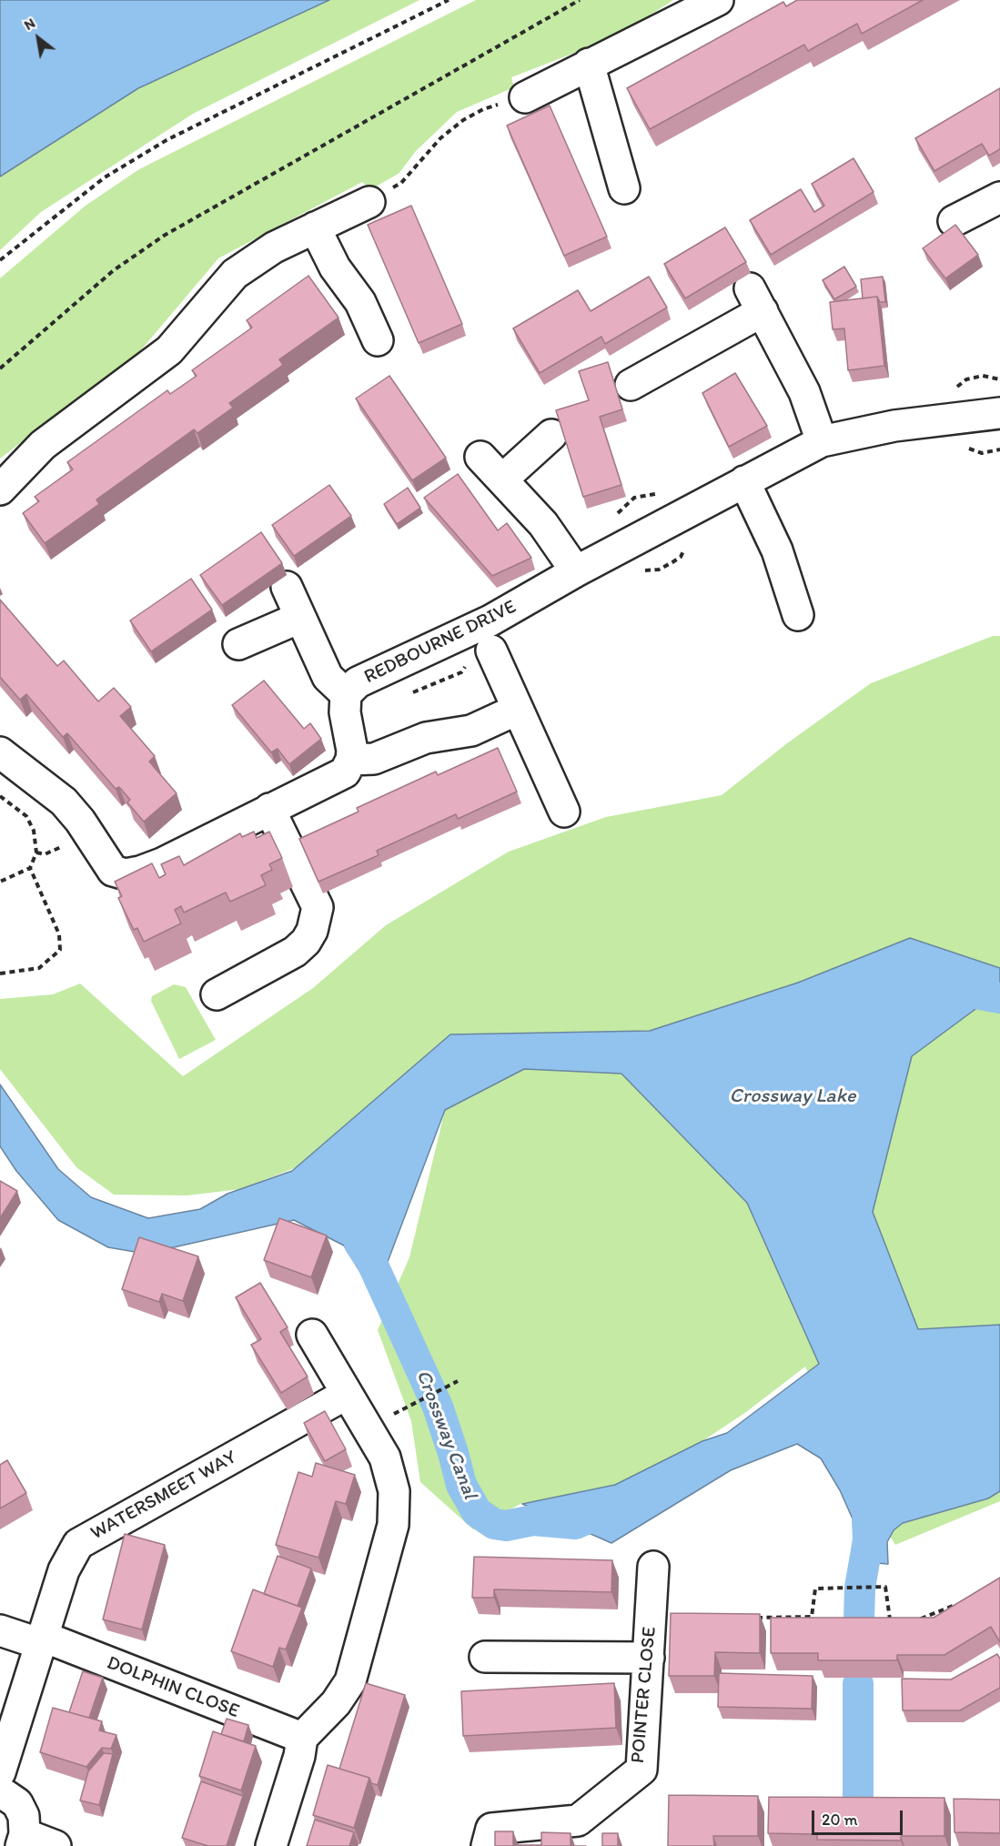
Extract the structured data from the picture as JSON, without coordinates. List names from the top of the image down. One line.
{"streets":{"street":["REDBOURNE DRIVE","WATERSMEET WAY","DOLPHIN CLOSE","POINTER CLOSE"]},"crossings":[["WATERSMEET WAY","DOLPHIN CLOSE"]],"water":["Crossway Lake","Crossway Canal"],"scale_bar":"20 m","north":"top left"}
